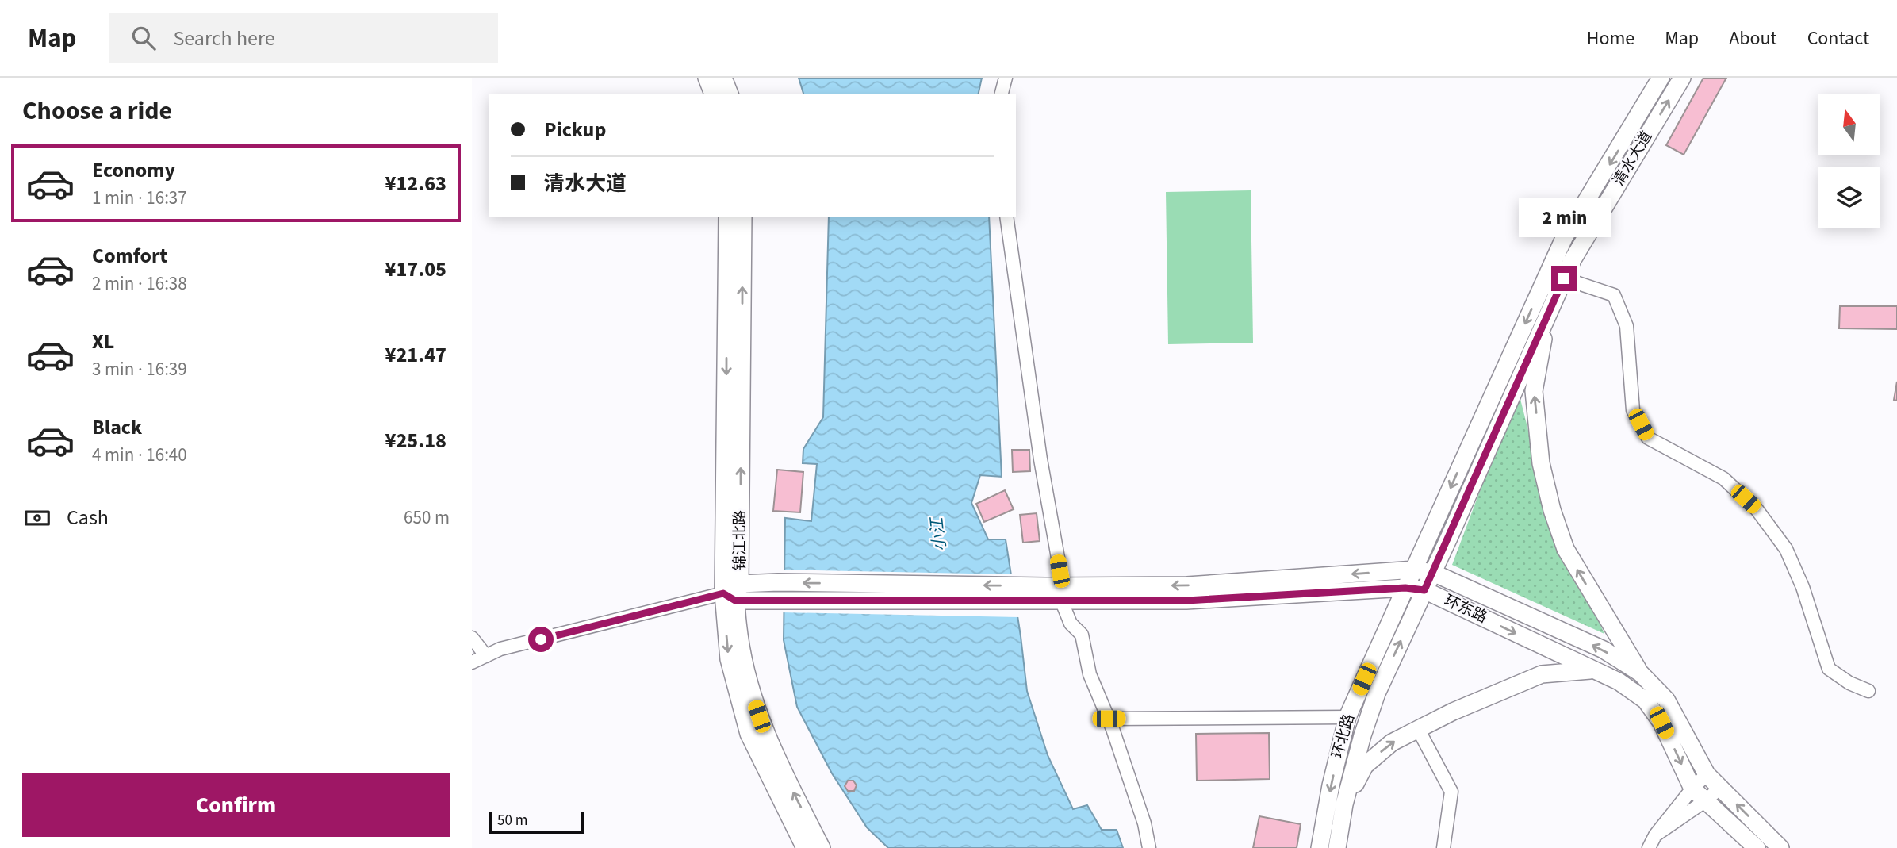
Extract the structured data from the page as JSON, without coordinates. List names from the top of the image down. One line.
{"streets":{"main road":["清水大道","锦江北路","环东路","环北路"]},"crossings":[["清水大道","环东路"],["清水大道","环北路"],["环东路","环北路"]],"water":["小江"],"scale_bar":"50 m","north":"top","page":{"header":"Map","search":"Search here","nav":["Home","Map","About","Contact"],"heading":"Choose a ride","banner":["Pickup","清水大道"],"list":[{"name":"Economy","note":"1 min · 16:37","value":"¥12.63"},{"name":"Comfort","note":"2 min · 16:38","value":"¥17.05"},{"name":"XL","note":"3 min · 16:39","value":"¥21.47"},{"name":"Black","note":"4 min · 16:40","value":"¥25.18"}],"bubble":"2 min","pay":["Cash","650 m"],"buttons":"Confirm","scale":"50 m"}}
